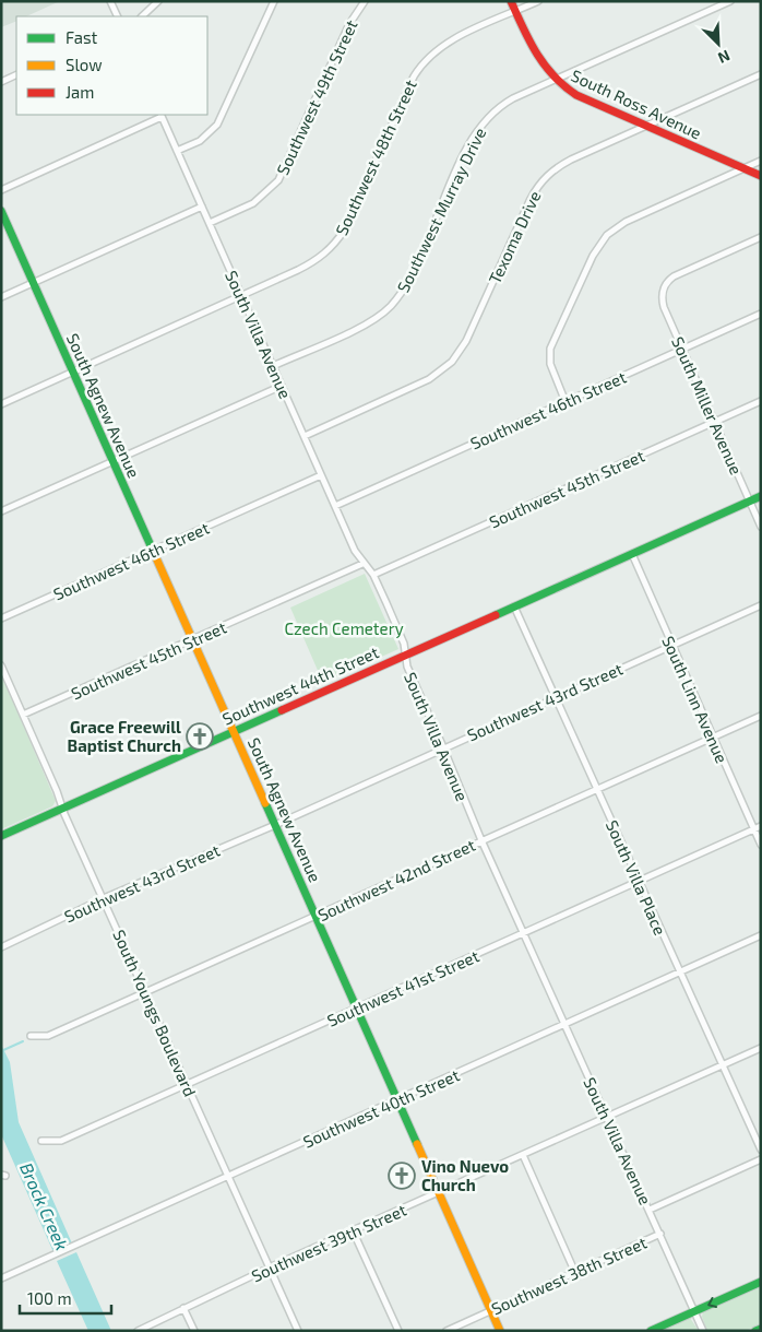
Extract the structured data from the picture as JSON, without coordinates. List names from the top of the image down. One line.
{"streets":{"street":["Southwest 49th Street","South Ross Avenue","Southwest 48th Street","Southwest Murray Drive","Texoma Drive","South Villa Avenue","South Agnew Avenue","South Miller Avenue","Southwest 46th Street","Southwest 45th Street","Southwest 44th Street","South Linn Avenue","Southwest 43rd Street","South Villa Place","Southwest 42nd Street","Southwest 41st Street","South Youngs Boulevard","Southwest 40th Street","Southwest 39th Street","Southwest 38th Street"]},"crossings":[["Southwest 49th Street","South Villa Avenue"],["South Ross Avenue","Southwest 48th Street"],["South Ross Avenue","Southwest Murray Drive"],["South Ross Avenue","Texoma Drive"],["Southwest 48th Street","South Villa Avenue"],["Southwest 48th Street","South Agnew Avenue"],["Southwest Murray Drive","South Villa Avenue"],["Texoma Drive","South Villa Avenue"],["South Villa Avenue","Southwest 46th Street"],["South Villa Avenue","Southwest 45th Street"],["South Villa Avenue","Southwest 44th Street"],["South Villa Avenue","Southwest 43rd Street"],["South Villa Avenue","Southwest 42nd Street"],["South Villa Avenue","Southwest 41st Street"],["South Villa Avenue","Southwest 40th Street"],["South Villa Avenue","Southwest 39th Street"],["South Villa Avenue","Southwest 38th Street"],["South Agnew Avenue","Southwest 46th Street"],["South Agnew Avenue","Southwest 45th Street"],["South Agnew Avenue","Southwest 44th Street"],["South Agnew Avenue","Southwest 43rd Street"],["South Agnew Avenue","Southwest 42nd Street"],["South Agnew Avenue","Southwest 41st Street"],["South Agnew Avenue","Southwest 40th Street"],["South Agnew Avenue","Southwest 39th Street"],["South Agnew Avenue","Southwest 38th Street"],["South Miller Avenue","Southwest 46th Street"],["South Miller Avenue","Southwest 45th Street"],["South Miller Avenue","Southwest 44th Street"],["Southwest 45th Street","South Youngs Boulevard"],["Southwest 44th Street","South Linn Avenue"],["Southwest 44th Street","South Villa Place"],["Southwest 44th Street","South Youngs Boulevard"],["South Linn Avenue","Southwest 43rd Street"],["South Linn Avenue","Southwest 42nd Street"],["South Linn Avenue","Southwest 41st Street"],["Southwest 43rd Street","South Villa Place"],["Southwest 43rd Street","South Youngs Boulevard"],["South Villa Place","Southwest 42nd Street"],["South Villa Place","Southwest 41st Street"],["South Villa Place","Southwest 40th Street"],["South Villa Place","Southwest 39th Street"],["Southwest 42nd Street","South Youngs Boulevard"],["Southwest 41st Street","South Youngs Boulevard"],["South Youngs Boulevard","Southwest 40th Street"],["South Youngs Boulevard","Southwest 39th Street"]],"water":["Brock Creek"],"parks":["Czech Cemetery"],"places":{"church":["Grace Freewill Baptist Church","Vino Nuevo Church"]},"legend":["Fast","Slow","Jam"],"scale_bar":"100 m","north":"bottom right"}
